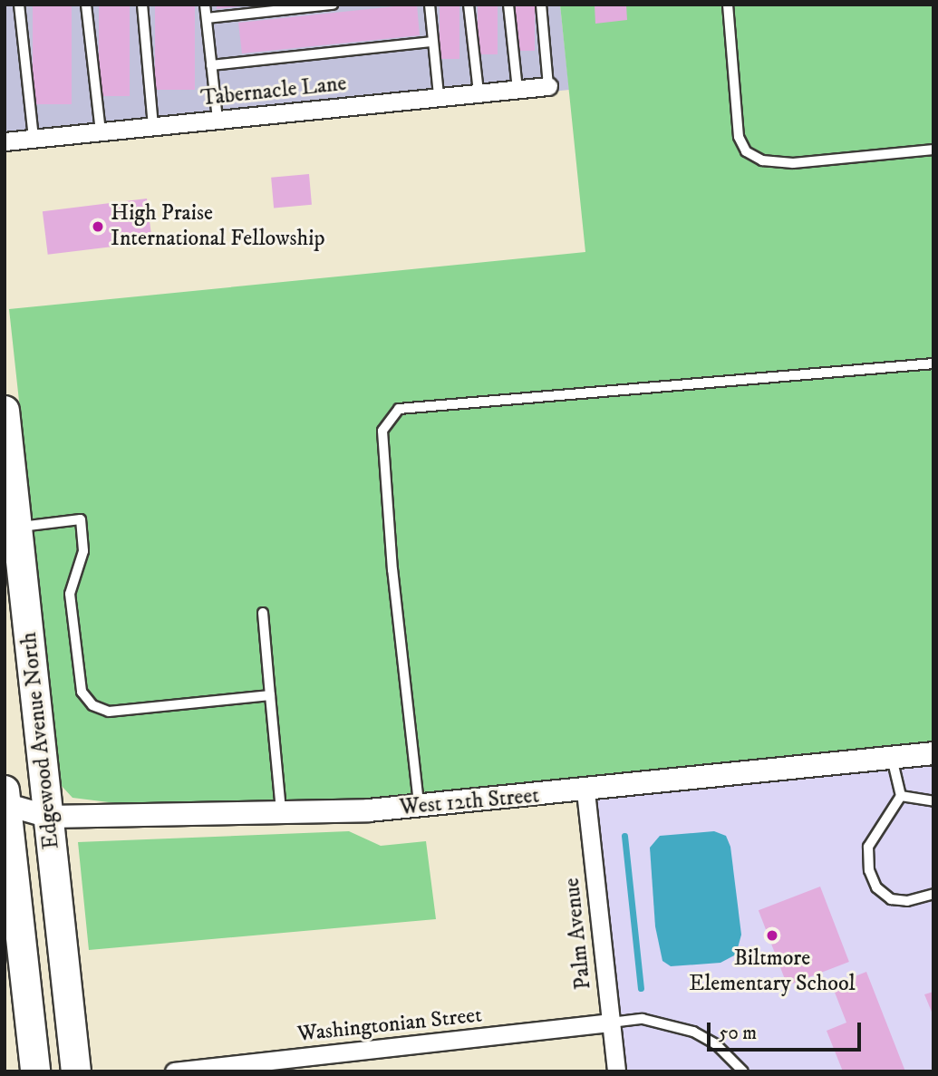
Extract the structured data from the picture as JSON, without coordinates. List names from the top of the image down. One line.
{"streets":{"main road":["Edgewood Avenue North"],"street":["Tabernacle Lane","West 12th Street","Palm Avenue","Washingtonian Street"]},"crossings":[["Edgewood Avenue North","West 12th Street"],["West 12th Street","Palm Avenue"],["Palm Avenue","Washingtonian Street"]],"places":["High Praise International Fellowship","Biltmore Elementary School"],"scale_bar":"50 m"}
